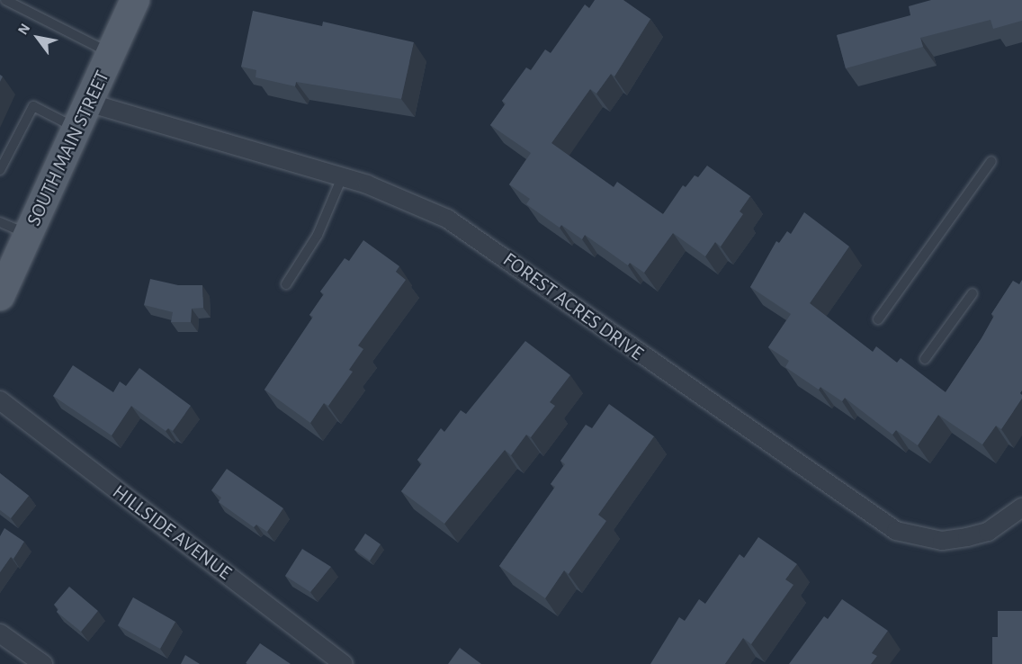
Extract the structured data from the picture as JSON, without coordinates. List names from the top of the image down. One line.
{"streets":{"main road":["SOUTH MAIN STREET"],"street":["FOREST ACRES DRIVE","HILLSIDE AVENUE"]},"crossings":[["SOUTH MAIN STREET","FOREST ACRES DRIVE"]],"north":"top left"}
